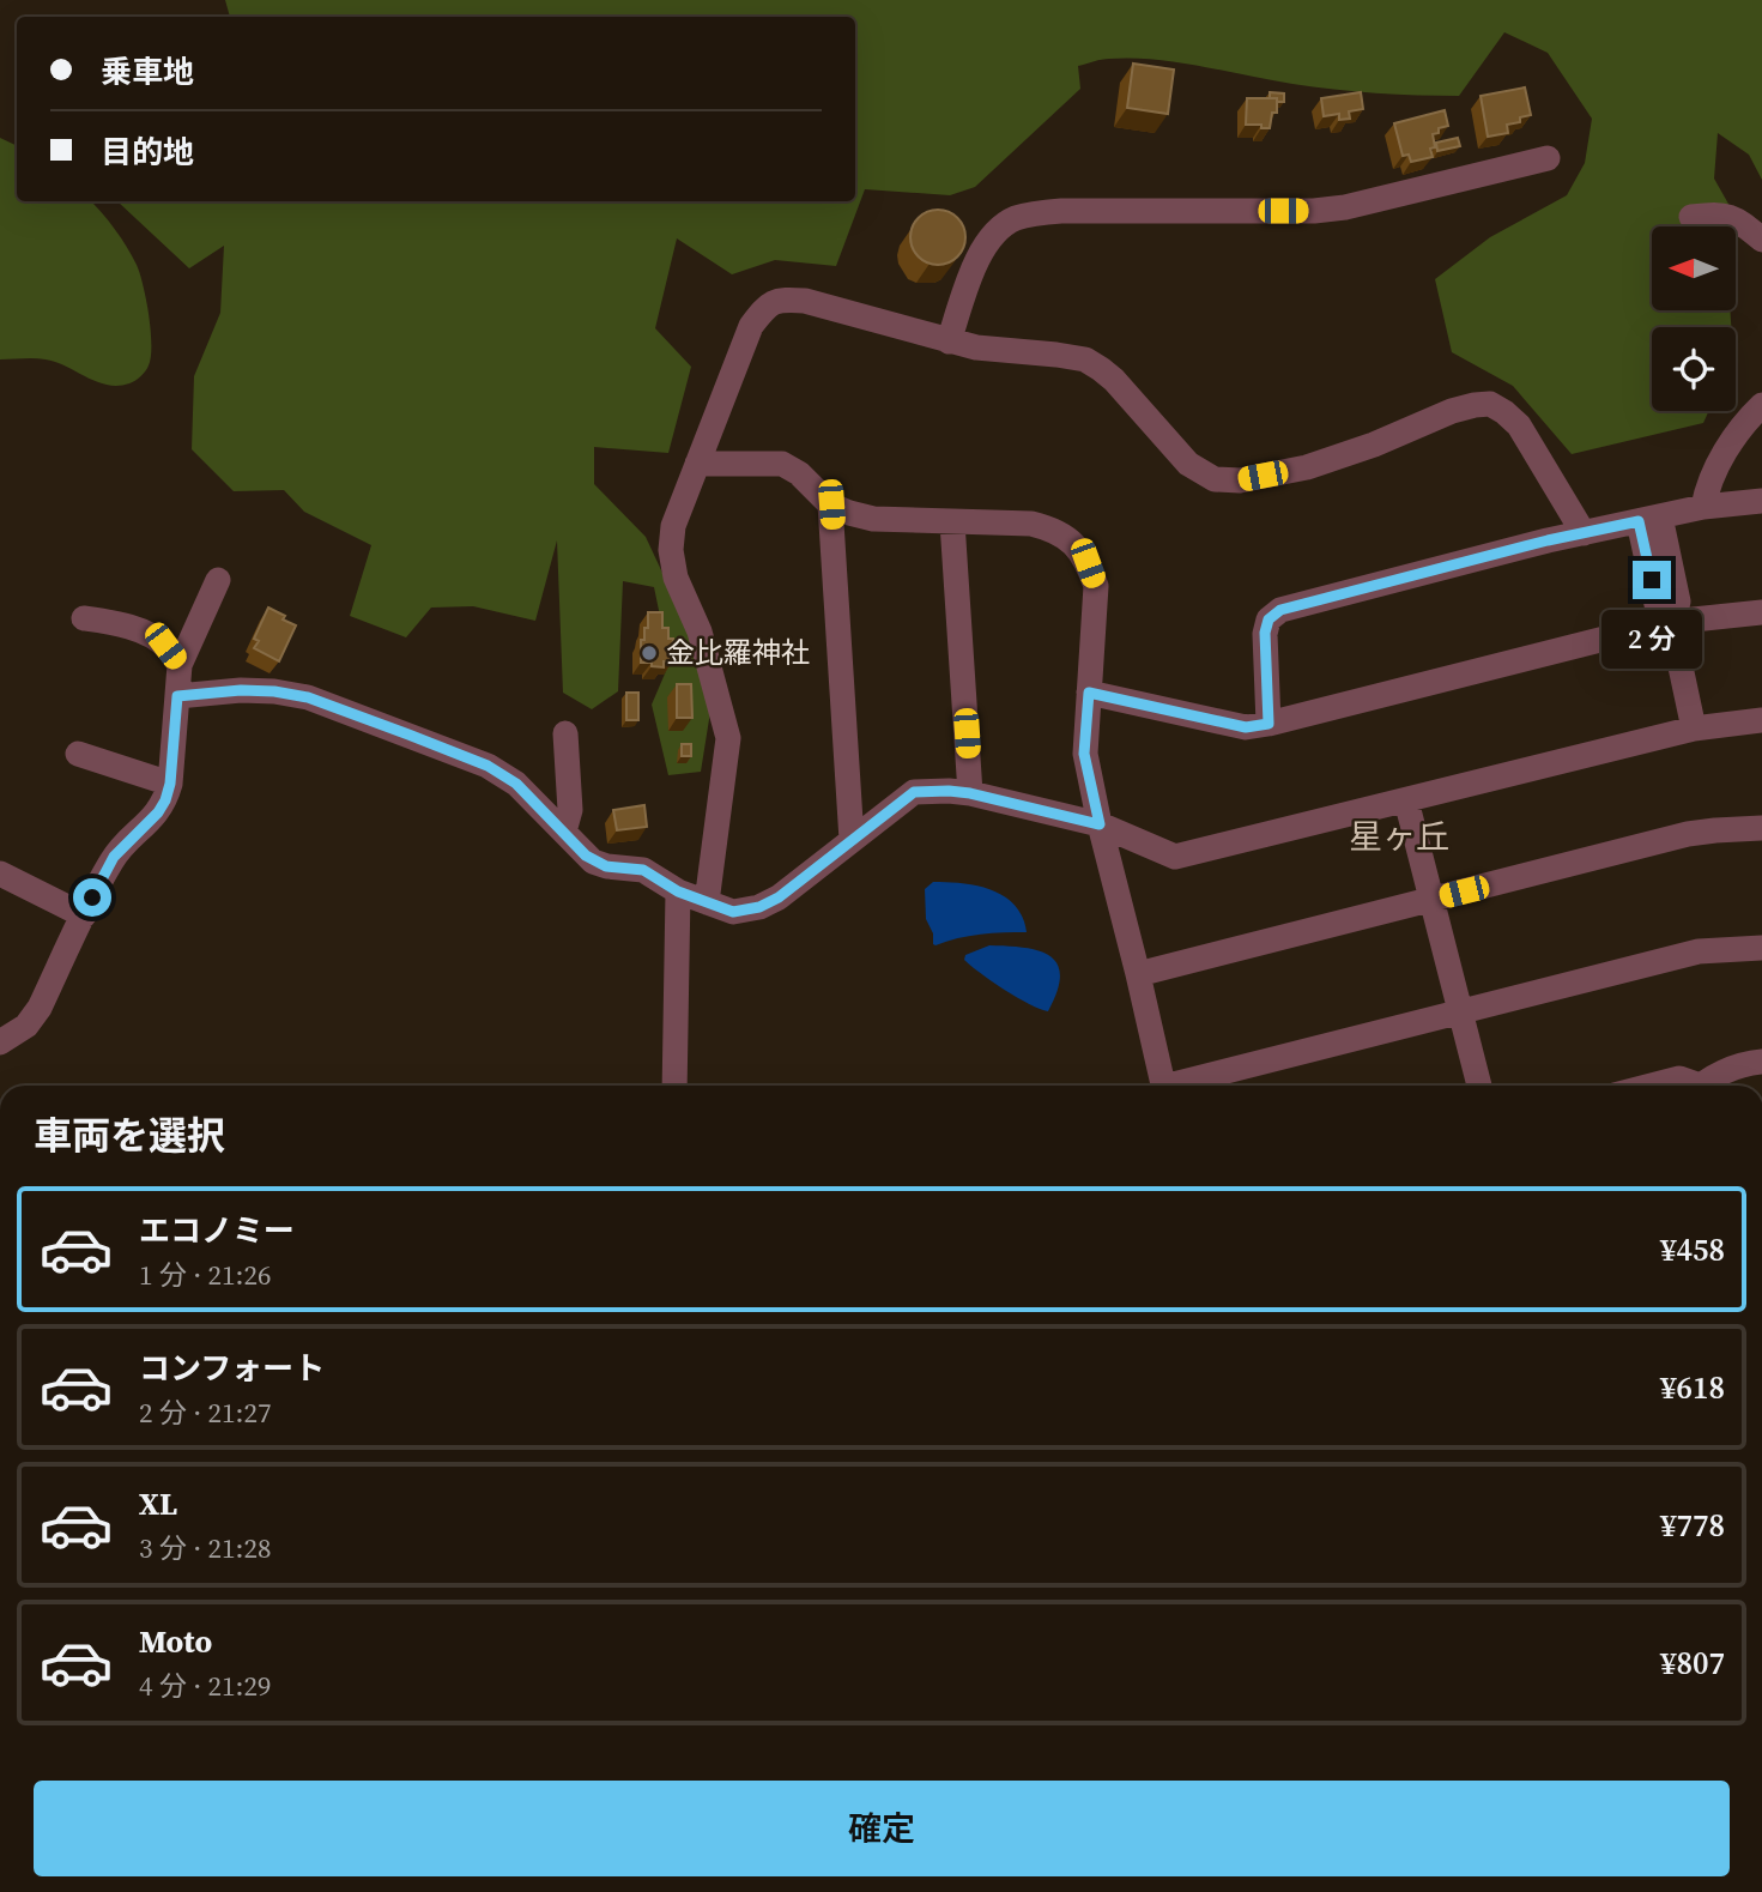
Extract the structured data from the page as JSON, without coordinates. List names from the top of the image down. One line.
{"districts":["星ヶ丘"],"places":["金比羅神社"],"north":"left","page":{"banner":["乗車地","目的地"],"bubble":"2 分","heading":"車両を選択","list":[{"name":"エコノミー","note":"1 分 · 21:26","value":"¥458"},{"name":"コンフォート","note":"2 分 · 21:27","value":"¥618"},{"name":"XL","note":"3 分 · 21:28","value":"¥778"},{"name":"Moto","note":"4 分 · 21:29","value":"¥807"}],"buttons":"確定"}}
